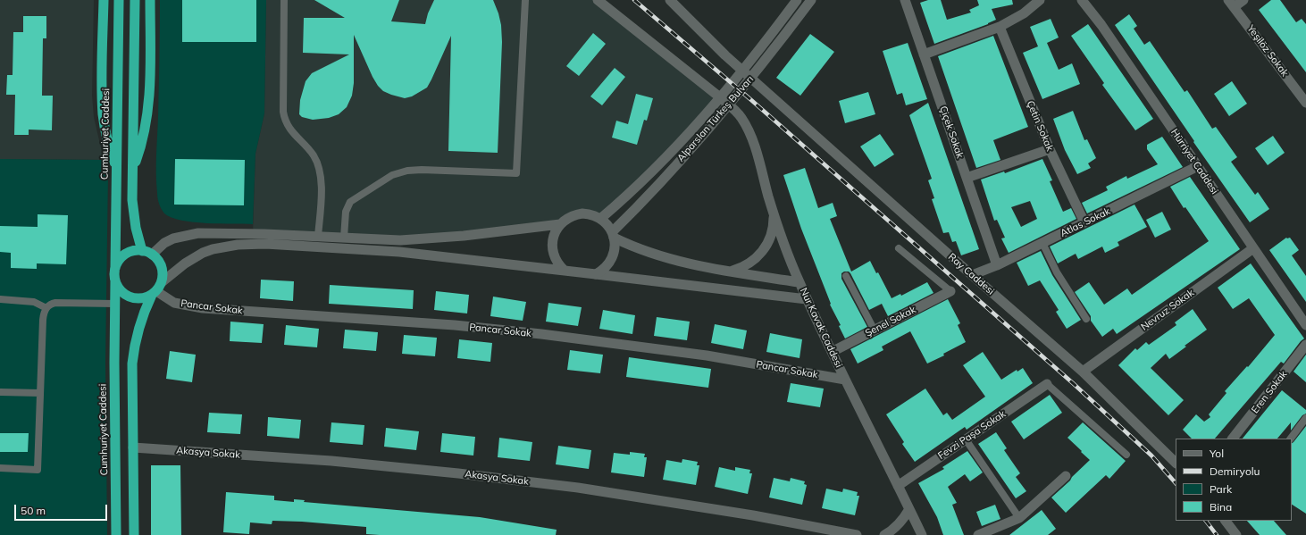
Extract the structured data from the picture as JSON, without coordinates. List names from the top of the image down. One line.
{"streets":{"highway":["Cumhuriyet Caddesi"],"street":["Yeşilöz Sokak","Alparslan Türkeş Bulvarı","Çetin Sokak","Çiçek Sokak","Hürriyet Caddesi","Atlas Sokak","Ray Caddesi","Pancar Sokak","Nevruz Sokak","Şenel Sokak","Nur Kavak Caddesi","Eren Sokak","Fevzi Paşa Sokak","Akasya Sokak"]},"crossings":[["Alparslan Türkeş Bulvarı","Nur Kavak Caddesi"],["Çetin Sokak","Atlas Sokak"],["Çiçek Sokak","Atlas Sokak"],["Cumhuriyet Caddesi","Pancar Sokak"],["Hürriyet Caddesi","Atlas Sokak"],["Hürriyet Caddesi","Nevruz Sokak"],["Atlas Sokak","Ray Caddesi"],["Ray Caddesi","Nevruz Sokak"],["Pancar Sokak","Nur Kavak Caddesi"],["Şenel Sokak","Nur Kavak Caddesi"],["Nur Kavak Caddesi","Fevzi Paşa Sokak"]],"legend":["Yol","Demiryolu","Park","Bina"],"scale_bar":"50 m"}
